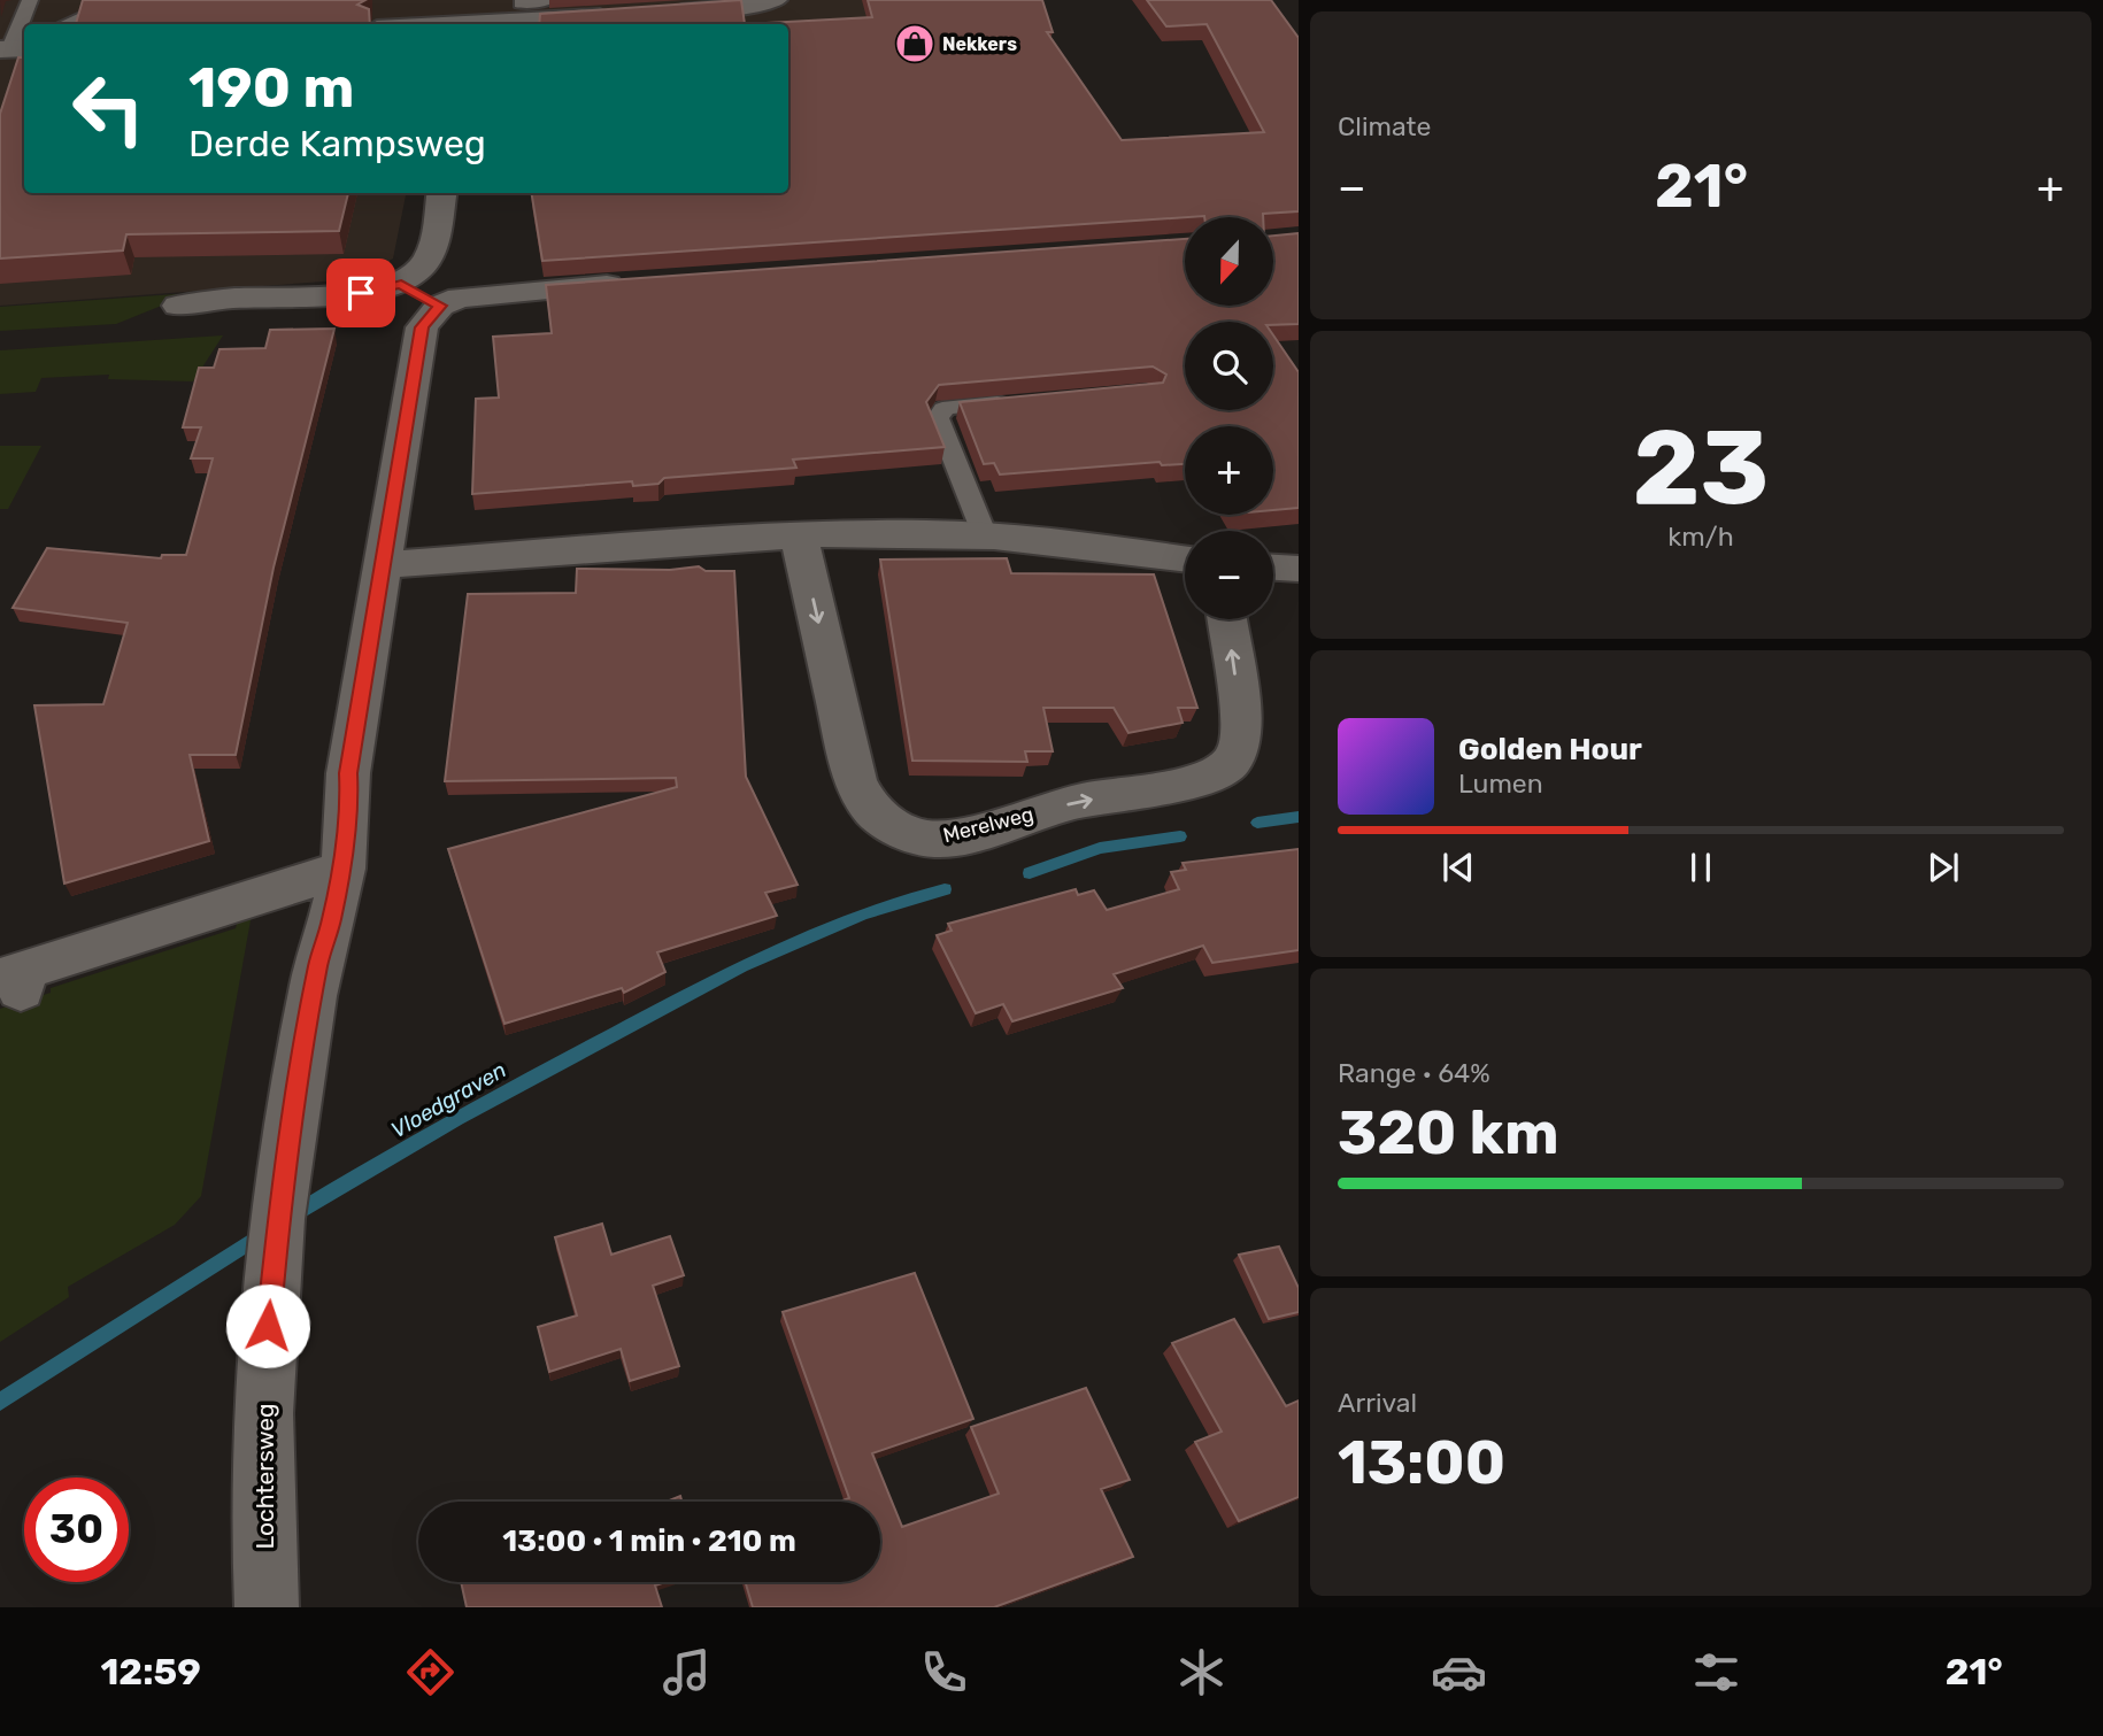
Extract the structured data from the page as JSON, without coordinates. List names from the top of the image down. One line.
{"streets":{"street":["Merelweg","Lochtersweg"]},"water":["Vloedgraven"],"places":{"shop":["Nekkers"]},"north":"bottom","page":{"tile":["Climate",["23","km/h"],["Range · 64%","320 km"],["Arrival","13:00"]],"turn":["190 m","Derde Kampsweg"],"heat":["−","21°","+"],"map_buttons":["+","−"],"song":["Golden Hour","Lumen"],"limit":"30","trip":"13:00 · 1 min · 210 m","tabs":["12:59","21°"]}}
